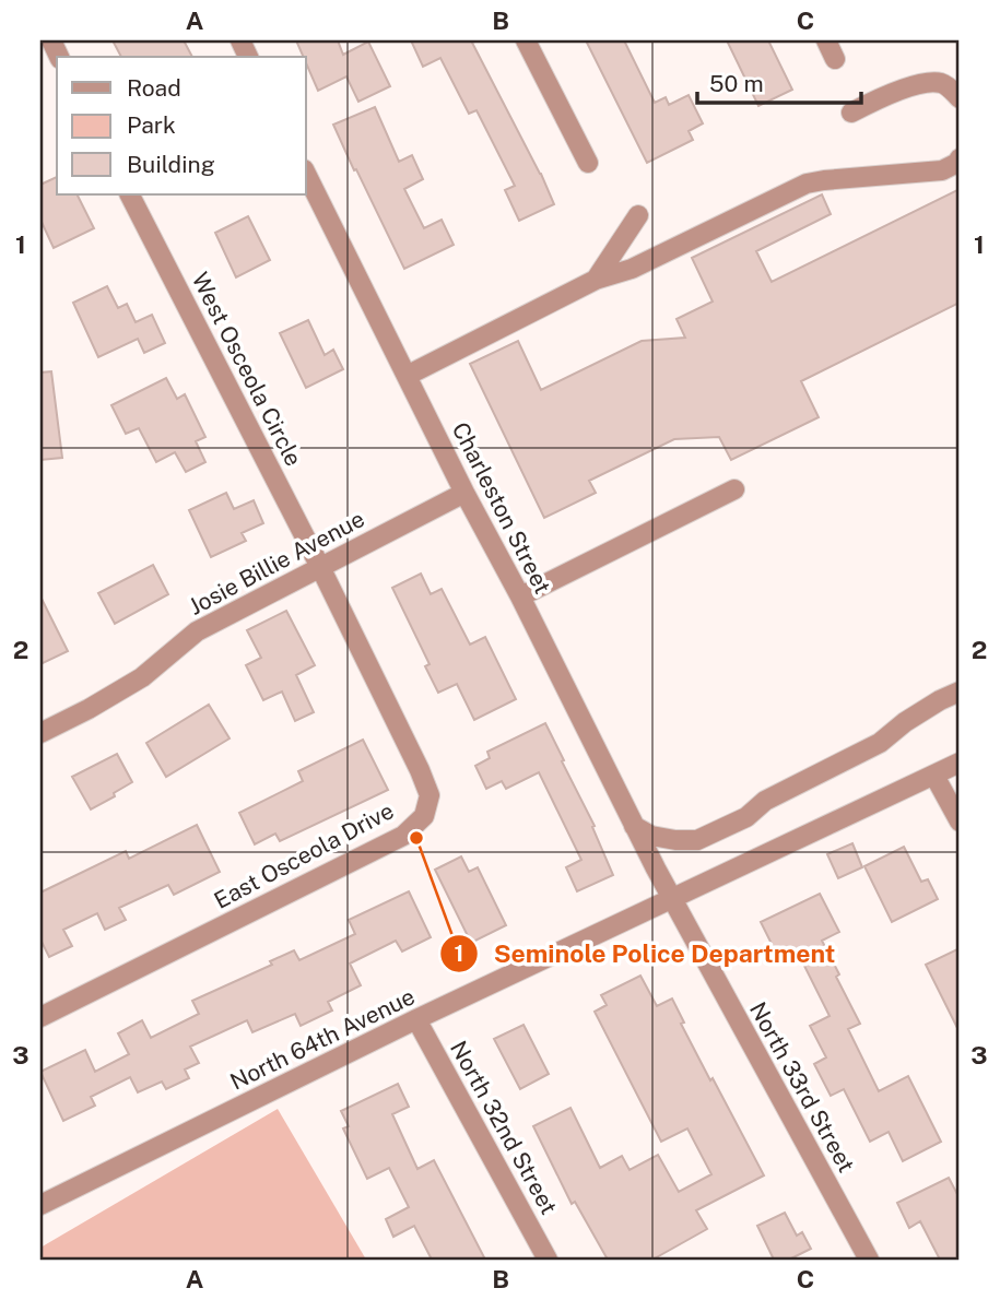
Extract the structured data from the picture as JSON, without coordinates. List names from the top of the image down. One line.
{"streets":{"street":["West Osceola Circle","Charleston Street","Josie Billie Avenue","East Osceola Drive","North 64th Avenue","North 33rd Street","North 32nd Street"]},"crossings":[["West Osceola Circle","Josie Billie Avenue"],["West Osceola Circle","East Osceola Drive"],["Charleston Street","Josie Billie Avenue"],["Charleston Street","North 33rd Street"],["Josie Billie Avenue","East Osceola Drive"],["North 64th Avenue","North 33rd Street"],["North 64th Avenue","North 32nd Street"]],"places":["Seminole Police Department"],"legend":["Road","Park","Building"],"scale_bar":"50 m","grid":{"columns":["A","B","C"],"rows":["1","2","3"]}}
